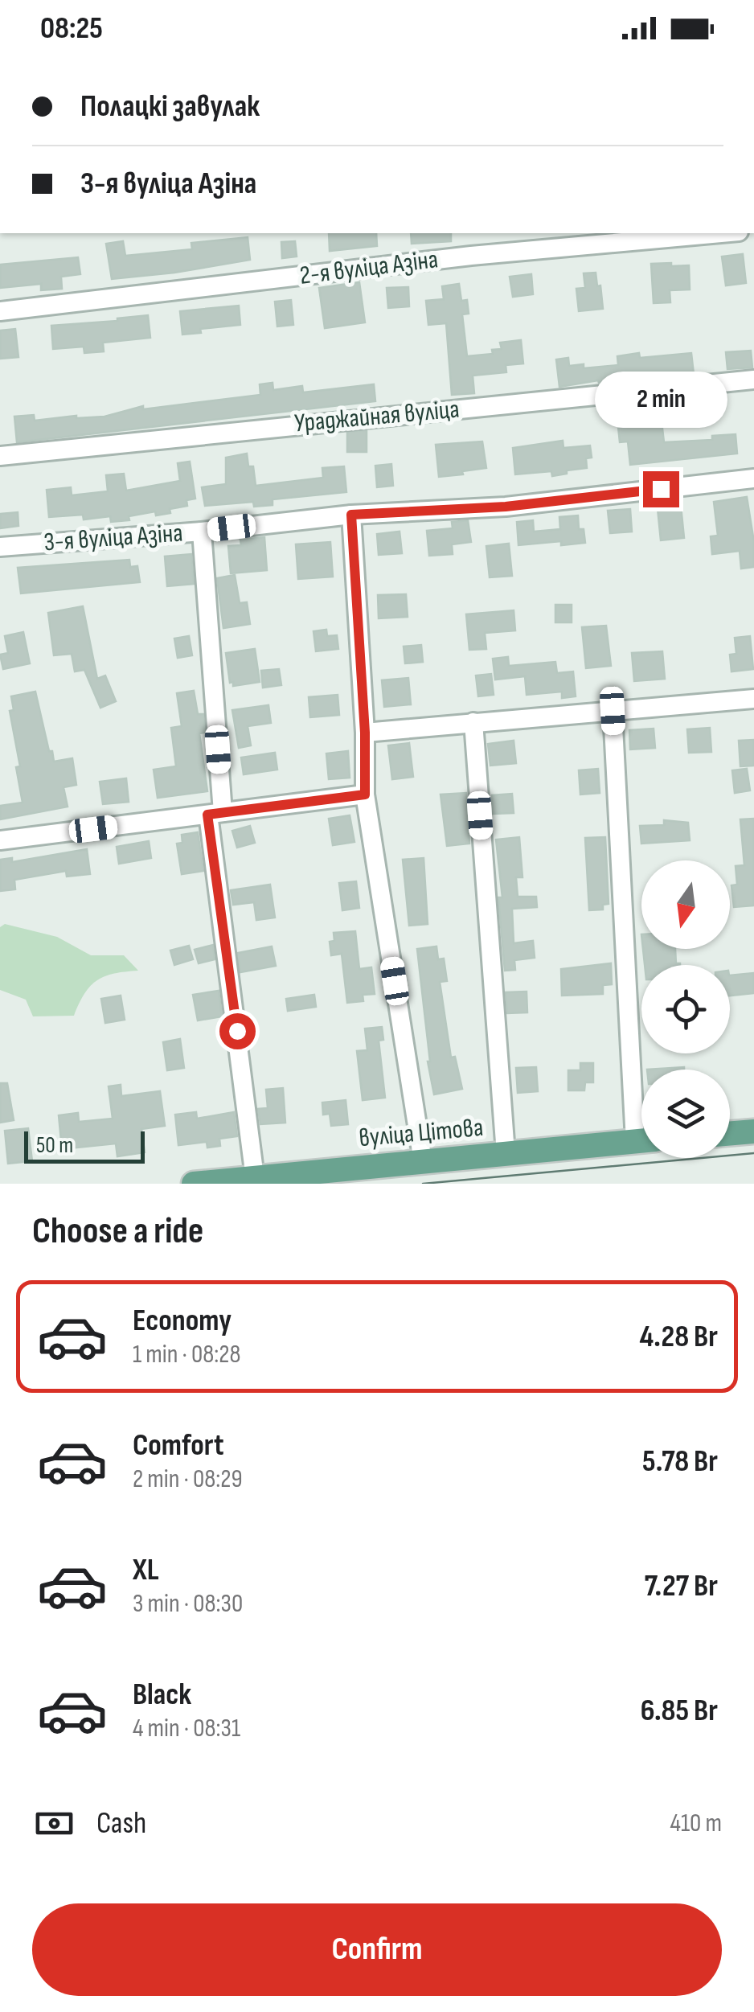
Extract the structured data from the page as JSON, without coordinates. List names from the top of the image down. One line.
{"streets":{"main road":["вуліца Цітова"],"street":["2-я вуліца Азіна","Ураджайная вуліца","3-я вуліца Азіна"]},"scale_bar":"50 m","north":"bottom","page":{"status":"08:25","banner":["Полацкі завулак","3-я вуліца Азіна"],"bubble":"2 min","scale":"50 m","heading":"Choose a ride","list":[{"name":"Economy","note":"1 min · 08:28","value":"4.28 Br"},{"name":"Comfort","note":"2 min · 08:29","value":"5.78 Br"},{"name":"XL","note":"3 min · 08:30","value":"7.27 Br"},{"name":"Black","note":"4 min · 08:31","value":"6.85 Br"}],"pay":["Cash","410 m"],"buttons":"Confirm"}}
